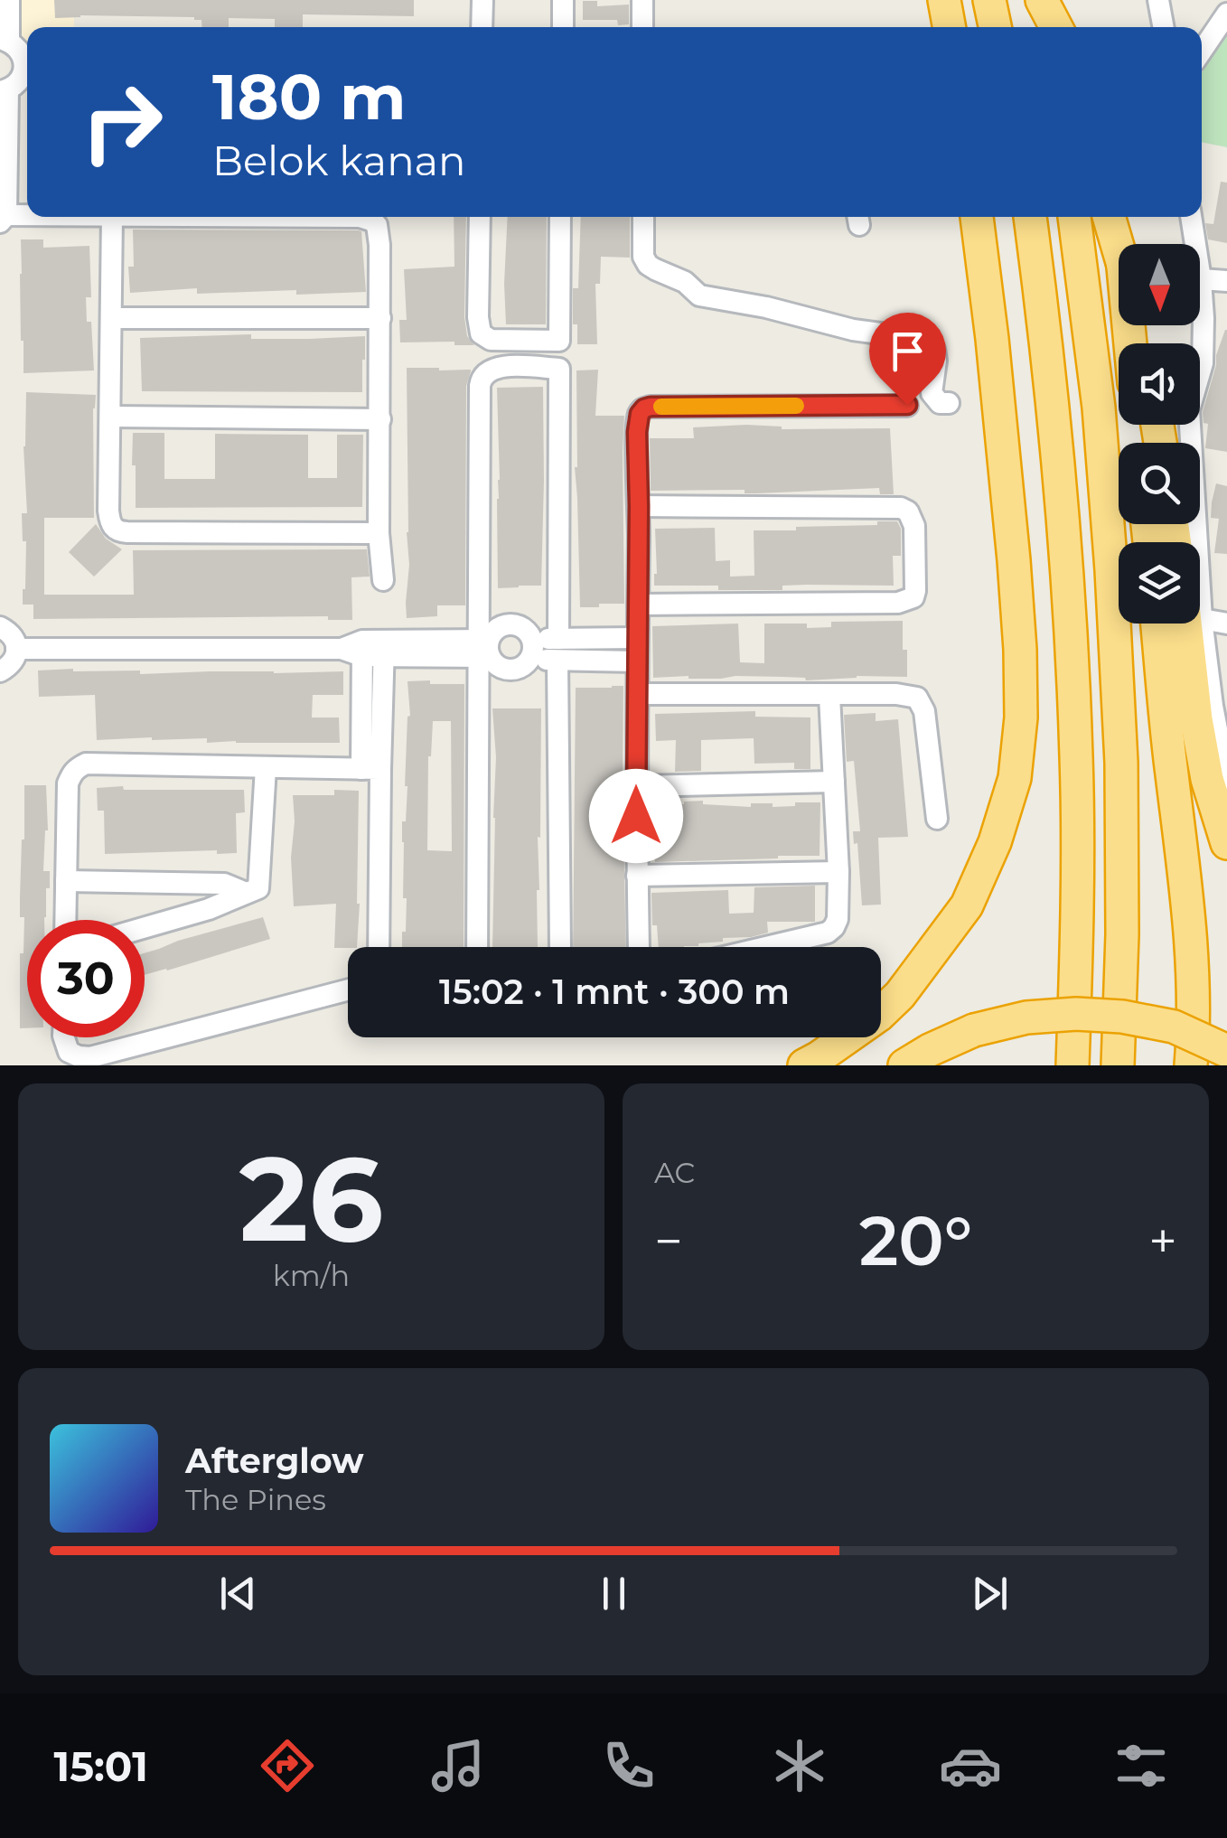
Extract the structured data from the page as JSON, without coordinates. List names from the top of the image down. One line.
{"north":"bottom","page":{"turn":["180 m","Belok kanan"],"limit":"30","trip":"15:02 · 1 mnt · 300 m","tile":[["26","km/h"],"AC"],"heat":["−","20°","+"],"song":["Afterglow","The Pines"],"tabs":"15:01"}}
